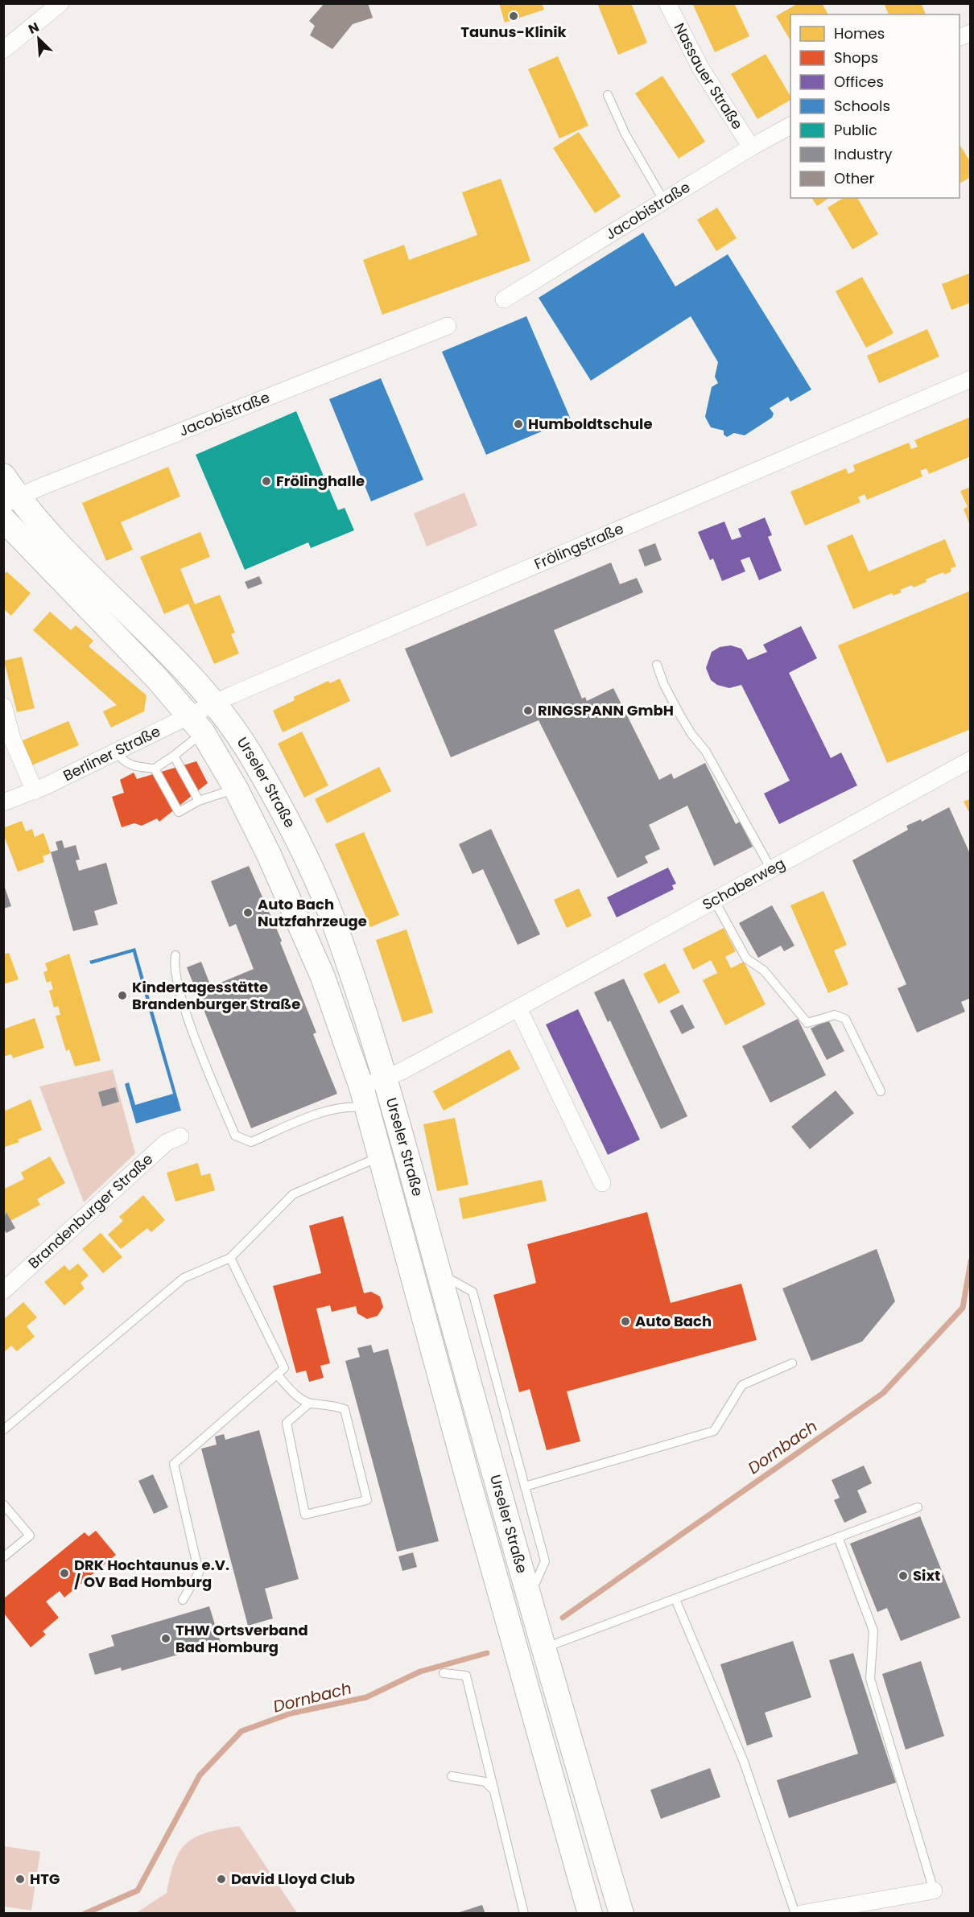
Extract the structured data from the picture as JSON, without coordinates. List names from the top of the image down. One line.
{"streets":{"street":["Nassauer Straße","Jacobistraße","Frölingstraße","Berliner Straße","Urseler Straße","Schaberweg","Brandenburger Straße"]},"crossings":[["Nassauer Straße","Jacobistraße"],["Jacobistraße","Urseler Straße"],["Frölingstraße","Berliner Straße"],["Frölingstraße","Urseler Straße"],["Berliner Straße","Urseler Straße"],["Urseler Straße","Schaberweg"]],"water":["Dornbach"],"places":["Taunus-Klinik","Humboldtschule","Frölinghalle","RINGSPANN GmbH","Auto Bach Nutzfahrzeuge","Kindertagesstätte Brandenburger Straße","Auto Bach","DRK Hochtaunus e.V. / OV Bad Homburg","Sixt","THW Ortsverband Bad Homburg","HTG","David Lloyd Club"],"legend":["Homes","Shops","Offices","Schools","Public","Industry","Other"],"north":"top left"}
